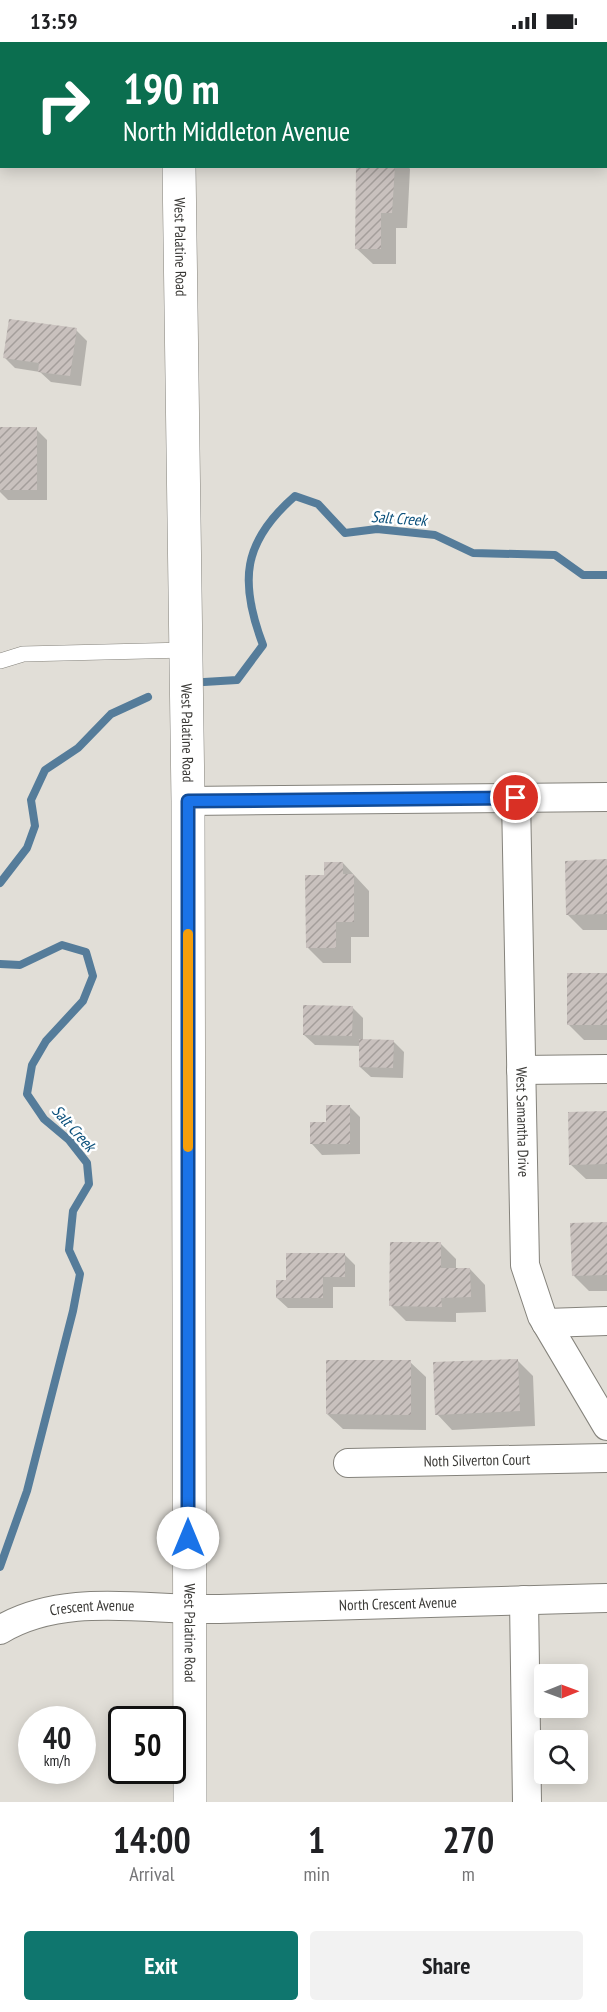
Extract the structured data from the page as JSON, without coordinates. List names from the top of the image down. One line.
{"streets":{"main road":["West Palatine Road"],"street":["West Samantha Drive","Noth Silverton Court","North Crescent Avenue","Crescent Avenue"]},"crossings":[["West Palatine Road","North Crescent Avenue"],["West Palatine Road","Crescent Avenue"],["North Crescent Avenue","Crescent Avenue"]],"water":["Salt Creek"],"north":"right","page":{"status":"13:59","turn":["190 m","North Middleton Avenue"],"speed":"40 km/h","limit":"50","eta":["14:00","Arrival","1","min","270","m"],"buttons":["Exit","Share"]}}
